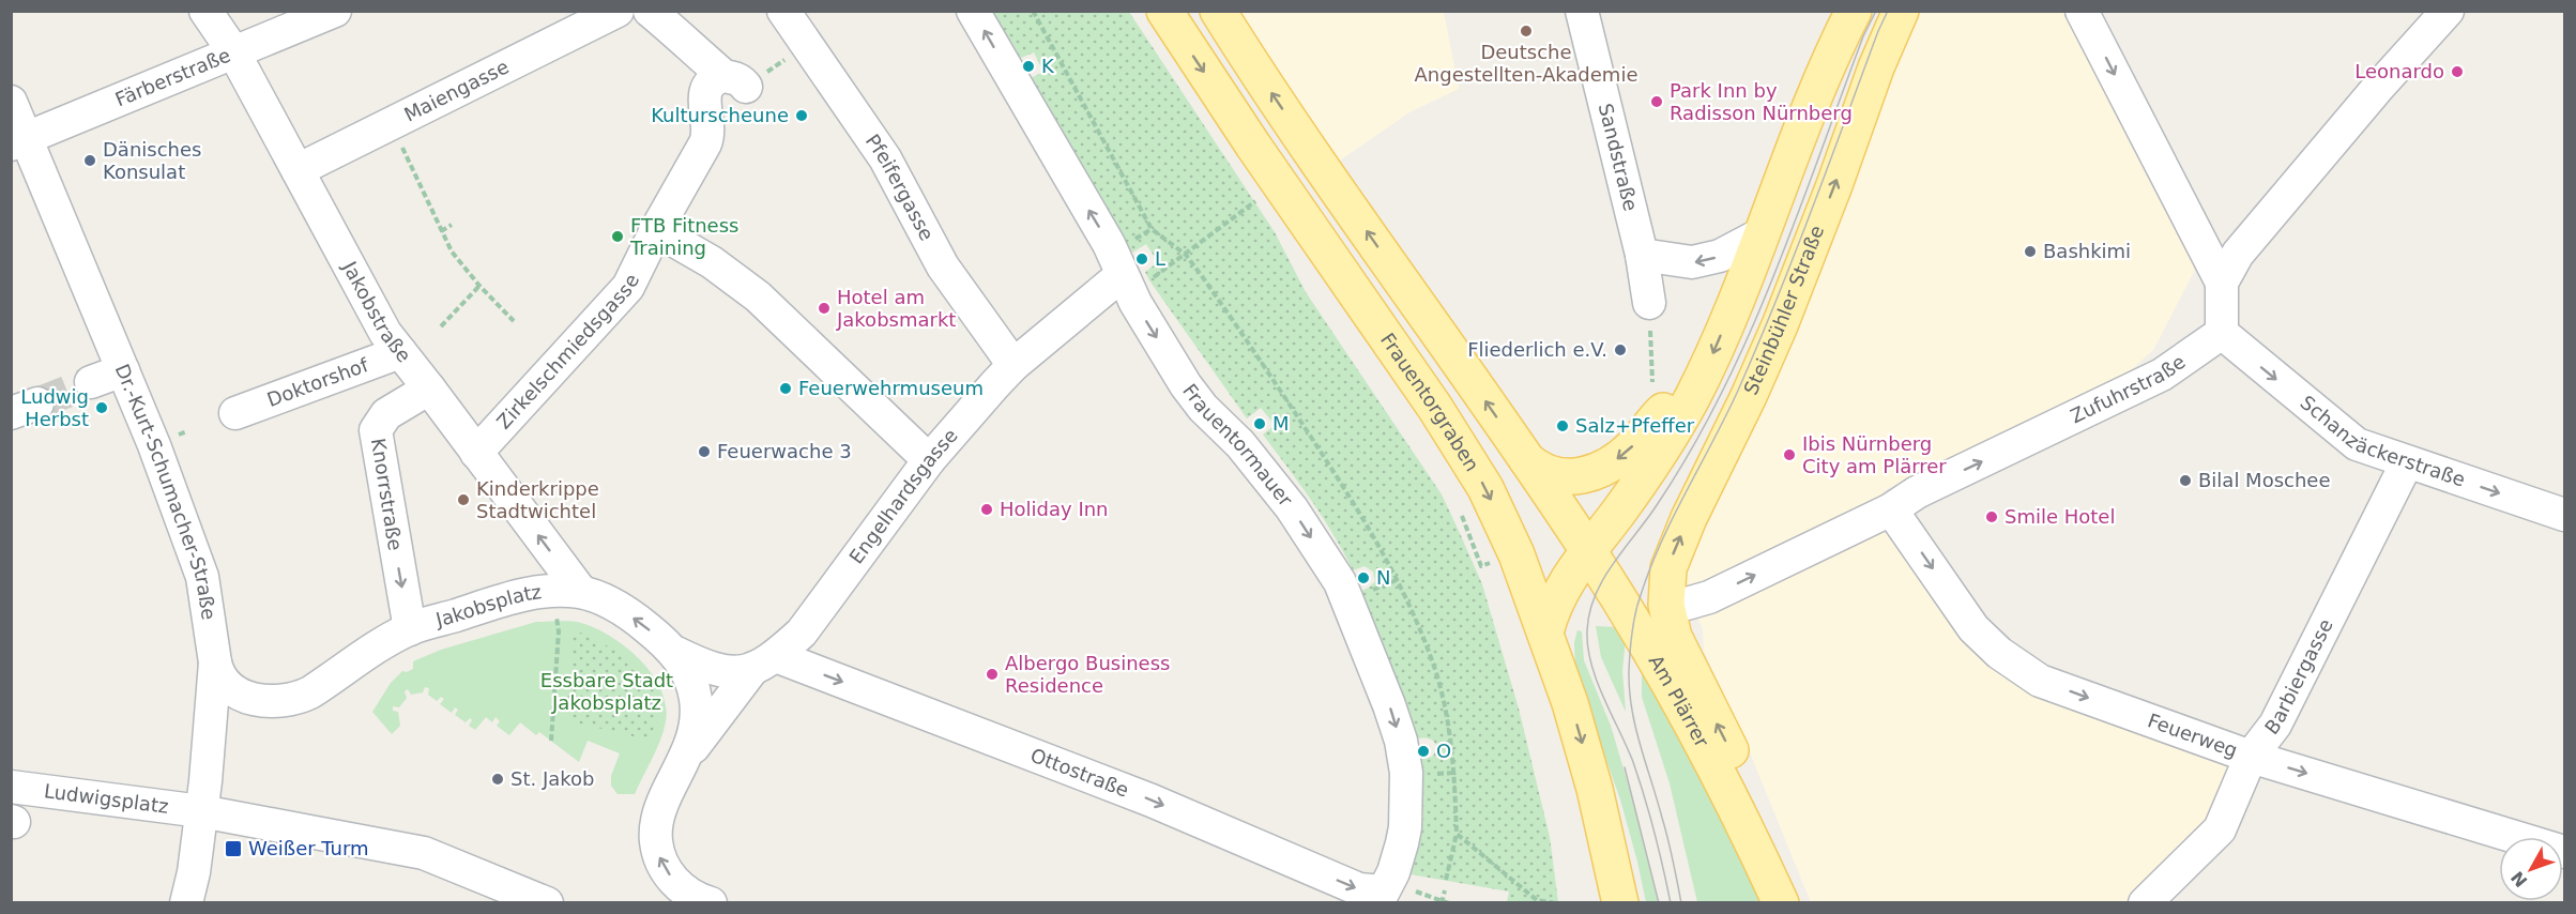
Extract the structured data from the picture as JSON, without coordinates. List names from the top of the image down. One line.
{"streets":{"main road":["Steinbühler Straße","Frauentorgraben","Am Plärrer"],"street":["Färberstraße","Maiengasse","Sandstraße","Pfeifergasse","Jakobstraße","Zirkelschmiedsgasse","Doktorshof","Zufuhrstraße","Schanzäckerstraße","Frauentormauer","Dr.-Kurt-Schumacher-Straße","Knorrstraße","Engelhardsgasse","Jakobsplatz","Barbiergasse","Feuerweg","Ottostraße","Ludwigsplatz"]},"crossings":[["Färberstraße","Jakobstraße"],["Färberstraße","Dr.-Kurt-Schumacher-Straße"],["Maiengasse","Jakobstraße"],["Pfeifergasse","Engelhardsgasse"],["Steinbühler Straße","Zufuhrstraße"],["Steinbühler Straße","Am Plärrer"],["Jakobstraße","Zirkelschmiedsgasse"],["Jakobstraße","Doktorshof"],["Jakobstraße","Knorrstraße"],["Jakobstraße","Jakobsplatz"],["Zufuhrstraße","Schanzäckerstraße"],["Zufuhrstraße","Am Plärrer"],["Zufuhrstraße","Feuerweg"],["Schanzäckerstraße","Barbiergasse"],["Frauentormauer","Engelhardsgasse"],["Frauentormauer","Ottostraße"],["Dr.-Kurt-Schumacher-Straße","Jakobsplatz"],["Dr.-Kurt-Schumacher-Straße","Ludwigsplatz"],["Knorrstraße","Jakobsplatz"],["Engelhardsgasse","Jakobsplatz"],["Engelhardsgasse","Ottostraße"],["Jakobsplatz","Ottostraße"],["Barbiergasse","Feuerweg"]],"one_way":["Zufuhrstraße","Schanzäckerstraße","Knorrstraße","Feuerweg","Ottostraße"],"parks":["Essbare Stadt Jakobsplatz"],"places":{"other":["Deutsche Angestellten-Akademie","K","Leonardo","Park Inn by Radisson Nürnberg","Kulturscheune","Dänisches Konsulat","FTB Fitness Training","Bashkimi","L","Hotel am Jakobsmarkt","Fliederlich e.V.","Feuerwehrmuseum","Ludwig Herbst","M","Salz+Pfeffer","Feuerwache 3","Ibis Nürnberg City am Plärrer","Bilal Moschee","Kinderkrippe Stadtwichtel","Holiday Inn","Smile Hotel","N","Albergo Business Residence","O","St. Jakob"],"transit":["Weißer Turm"]},"north":"bottom left"}
